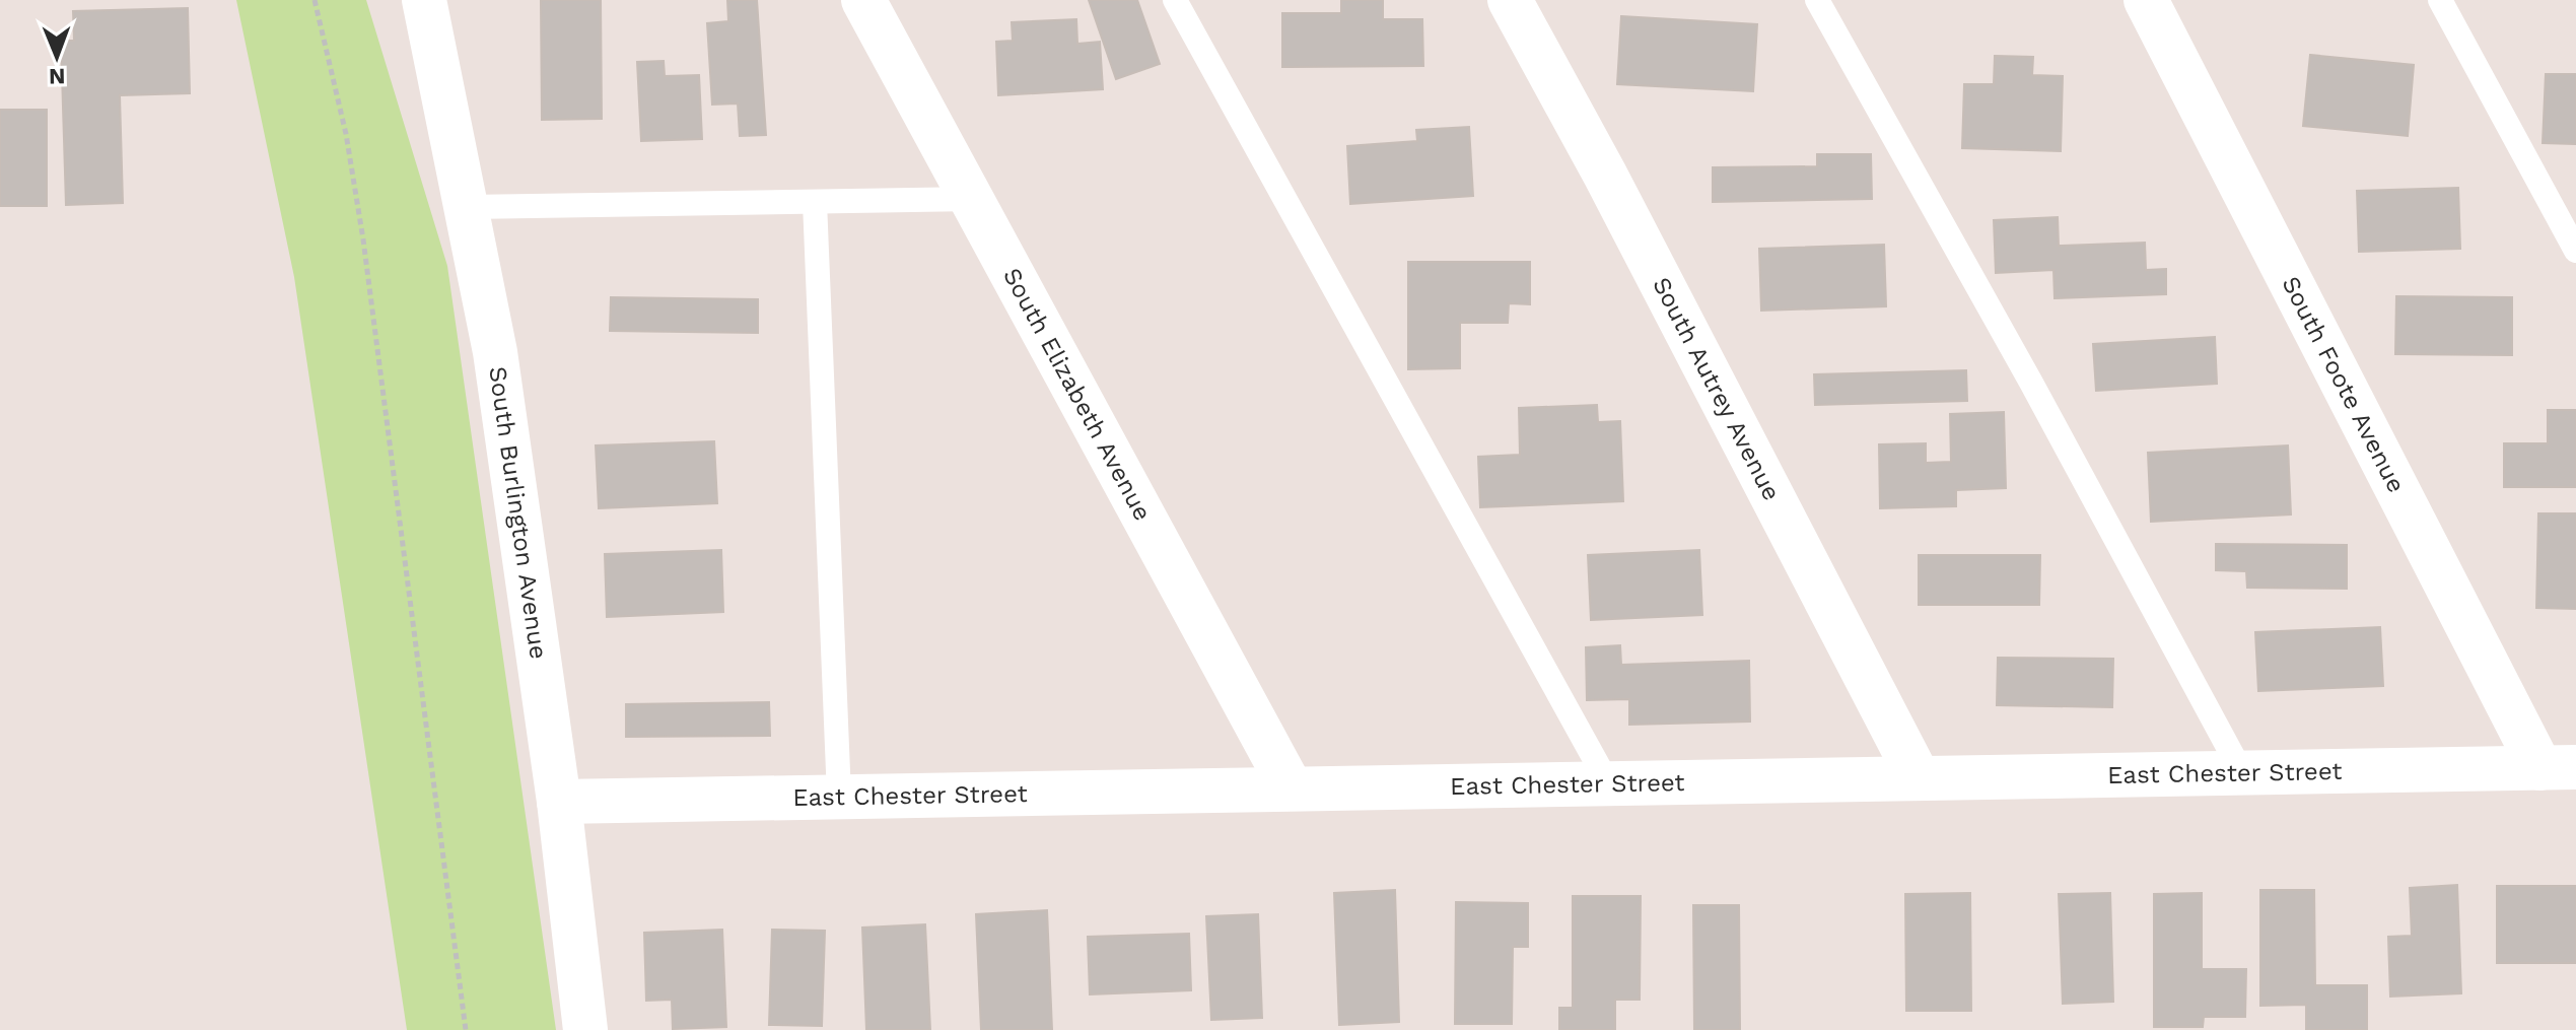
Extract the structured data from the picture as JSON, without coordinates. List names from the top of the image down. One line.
{"streets":{"street":["South Foote Avenue","South Autrey Avenue","South Elizabeth Avenue","South Burlington Avenue","East Chester Street"]},"crossings":[["South Foote Avenue","East Chester Street"],["South Autrey Avenue","East Chester Street"],["South Elizabeth Avenue","East Chester Street"],["South Burlington Avenue","East Chester Street"]],"north":"bottom"}
